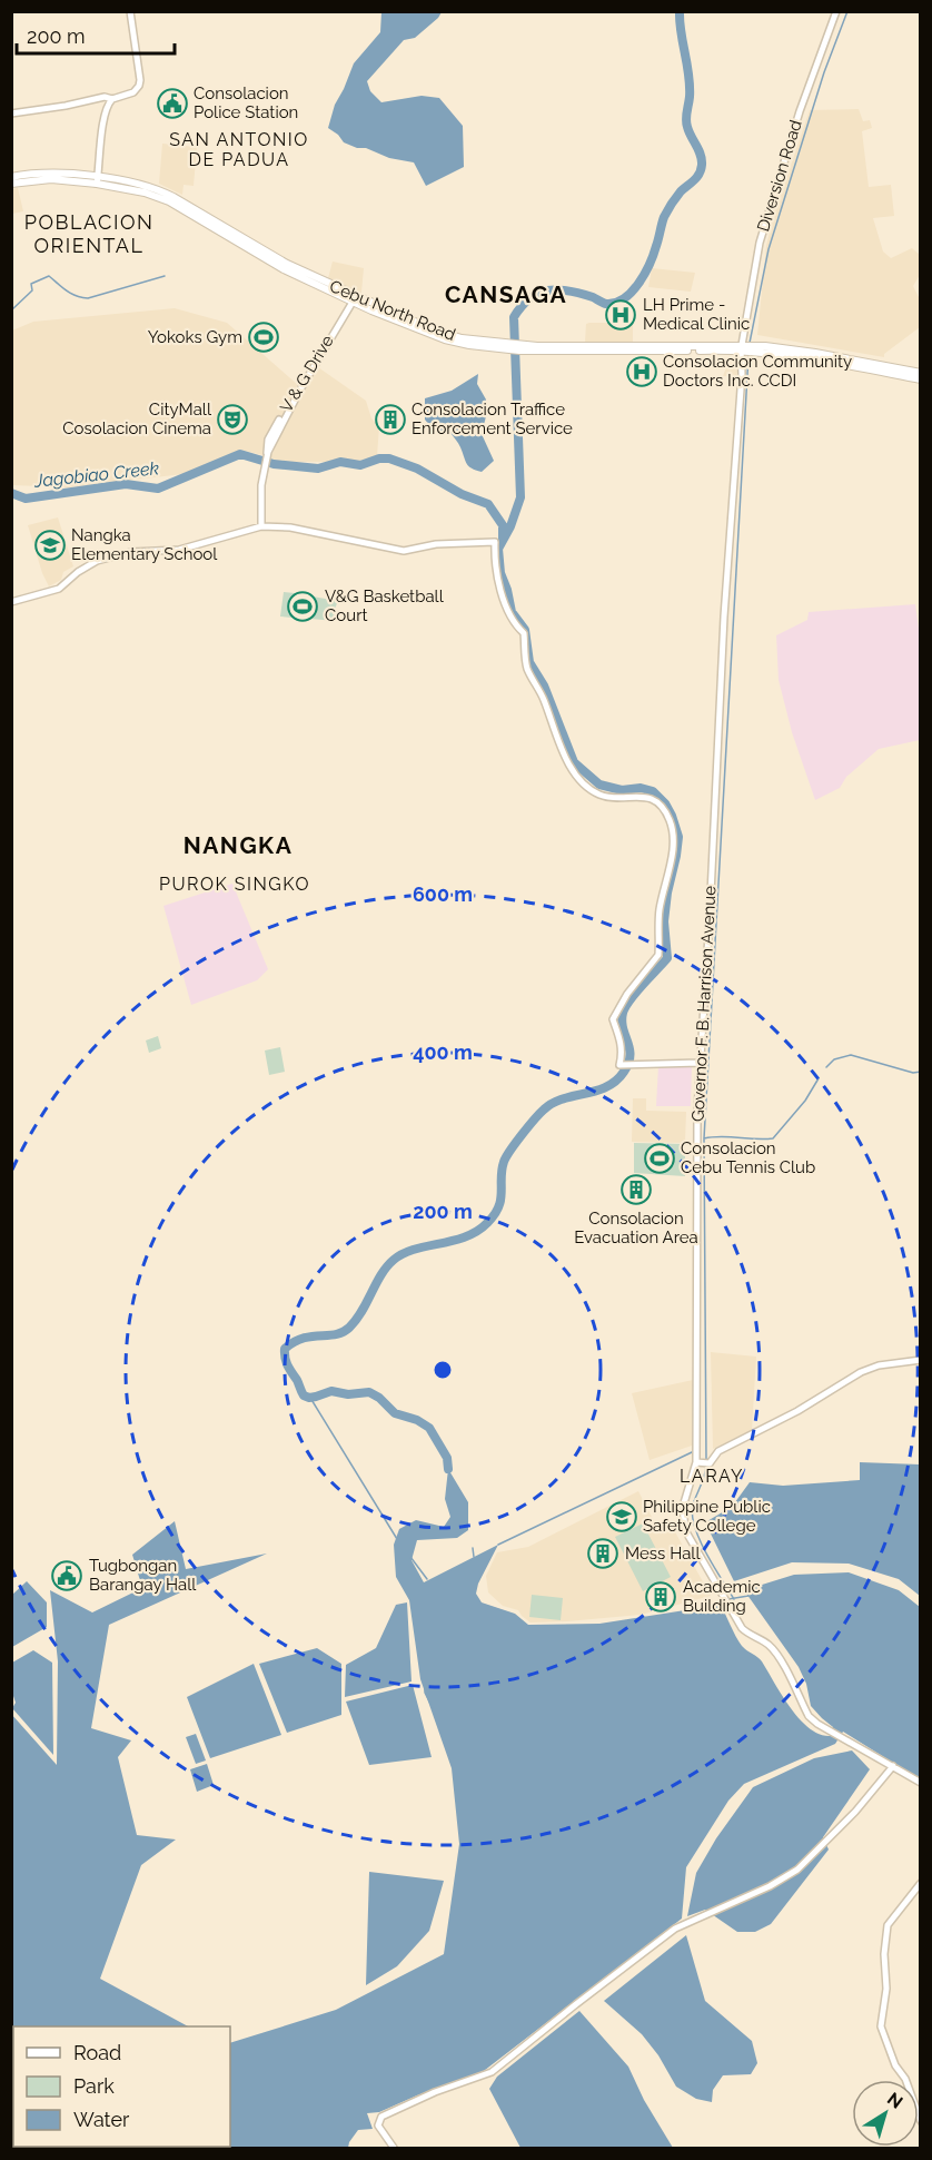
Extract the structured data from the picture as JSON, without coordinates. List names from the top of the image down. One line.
{"streets":{"main road":["Cebu North Road"],"street":["Diversion Road","V & G Drive","Governor F. B. Harrison Avenue"]},"crossings":[["Diversion Road","Cebu North Road"],["Diversion Road","Governor F. B. Harrison Avenue"],["Cebu North Road","V & G Drive"],["Cebu North Road","Governor F. B. Harrison Avenue"]],"districts":["SAN ANTONIO DE PADUA","POBLACION ORIENTAL","CANSAGA","NANGKA","PUROK SINGKO","LARAY"],"water":["Jagobiao Creek"],"places":{"public building":["Consolacion Police Station","Tugbongan Barangay Hall"],"hospital":["LH Prime - Medical Clinic","Consolacion Community Doctors Inc. CCDI"],"sports":["Yokoks Gym","V&G Basketball Court","Consolacion Cebu Tennis Club"],"theatre":["CityMall Cosolacion Cinema"],"building":["Consolacion Traffice Enforcement Service","Consolacion Evacuation Area","Mess Hall","Academic Building"],"school or university":["Nangka Elementary School","Philippine Public Safety College"]},"legend":["Road","Park","Water"],"scale_bar":"200 m","north":"top right","rings":["600 m","400 m","200 m"]}
